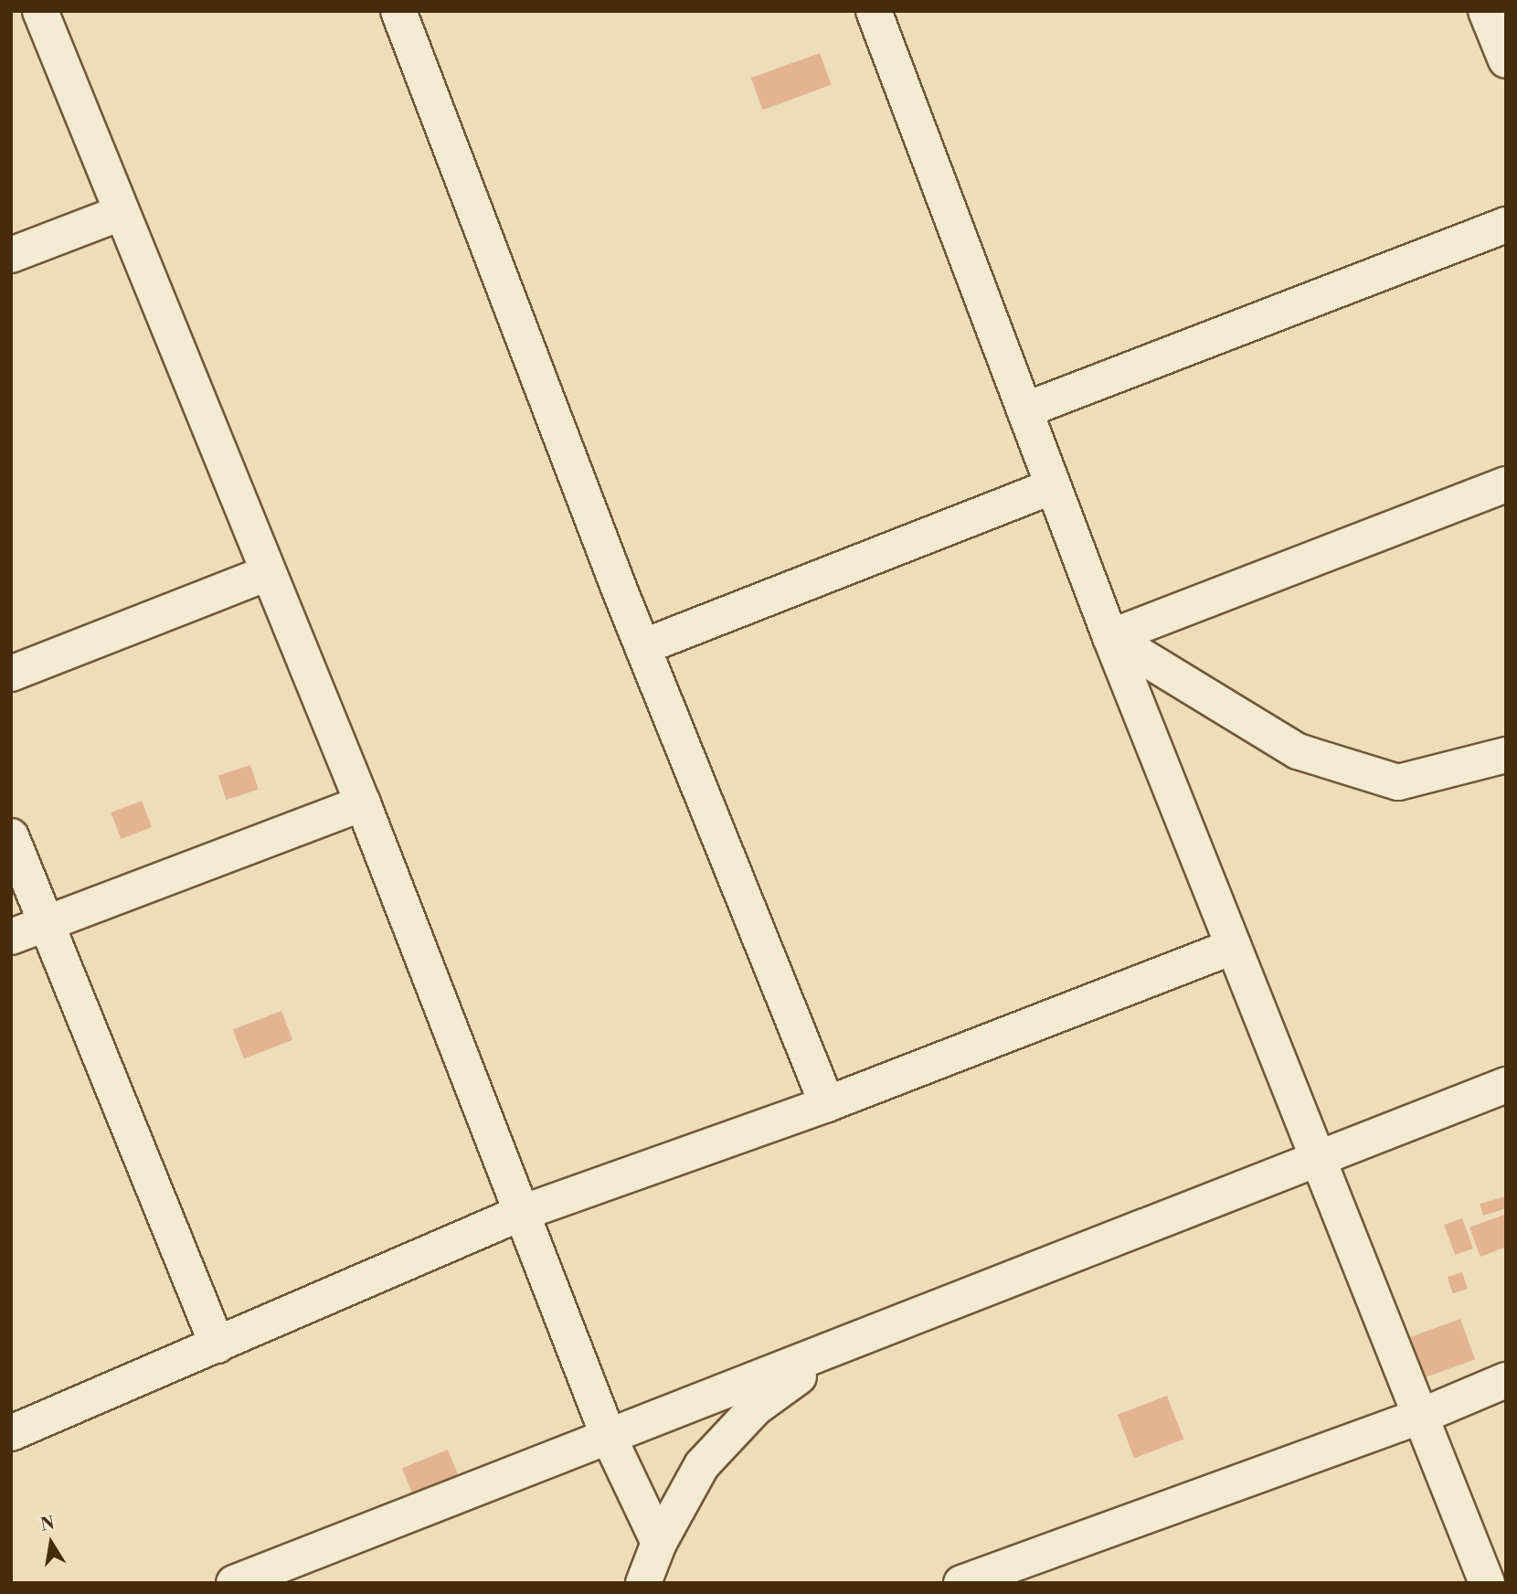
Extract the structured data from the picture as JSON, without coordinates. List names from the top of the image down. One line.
{"north":"top"}
